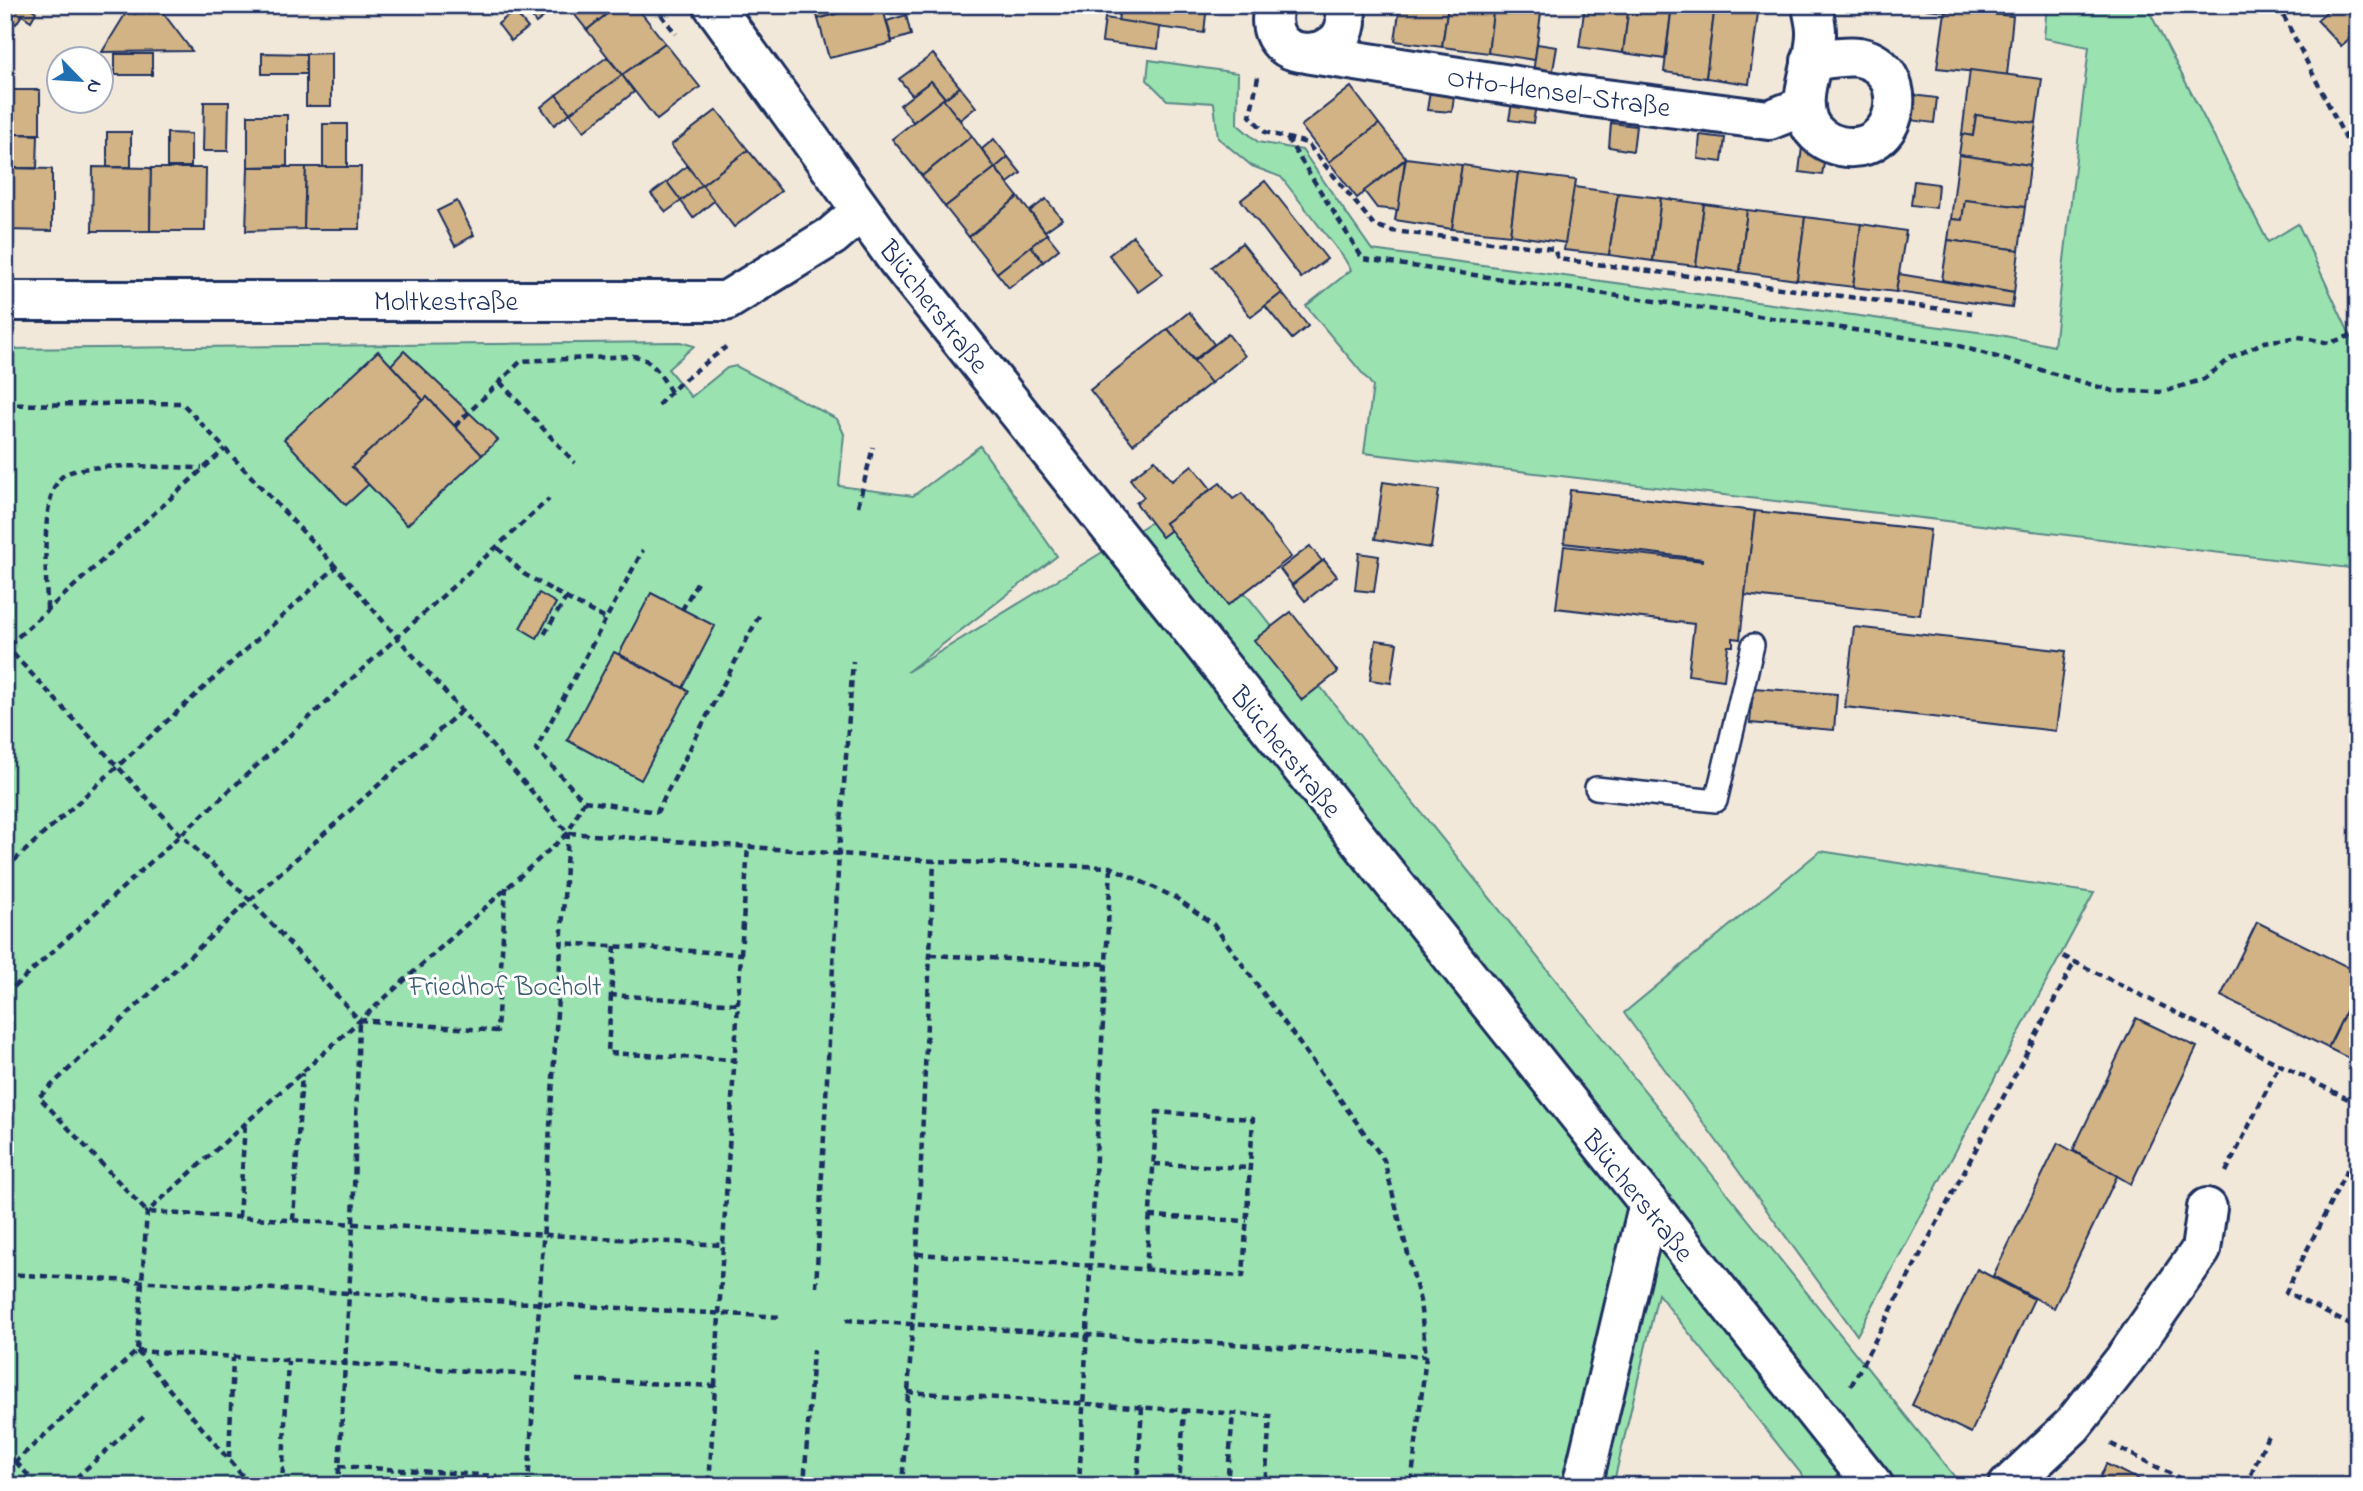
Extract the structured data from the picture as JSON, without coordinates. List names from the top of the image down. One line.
{"streets":{"street":["Otto-Hensel-Straße","Moltkestraße","Blücherstraße"]},"crossings":[["Moltkestraße","Blücherstraße"]],"parks":["Friedhof Bocholt"],"north":"bottom right"}
